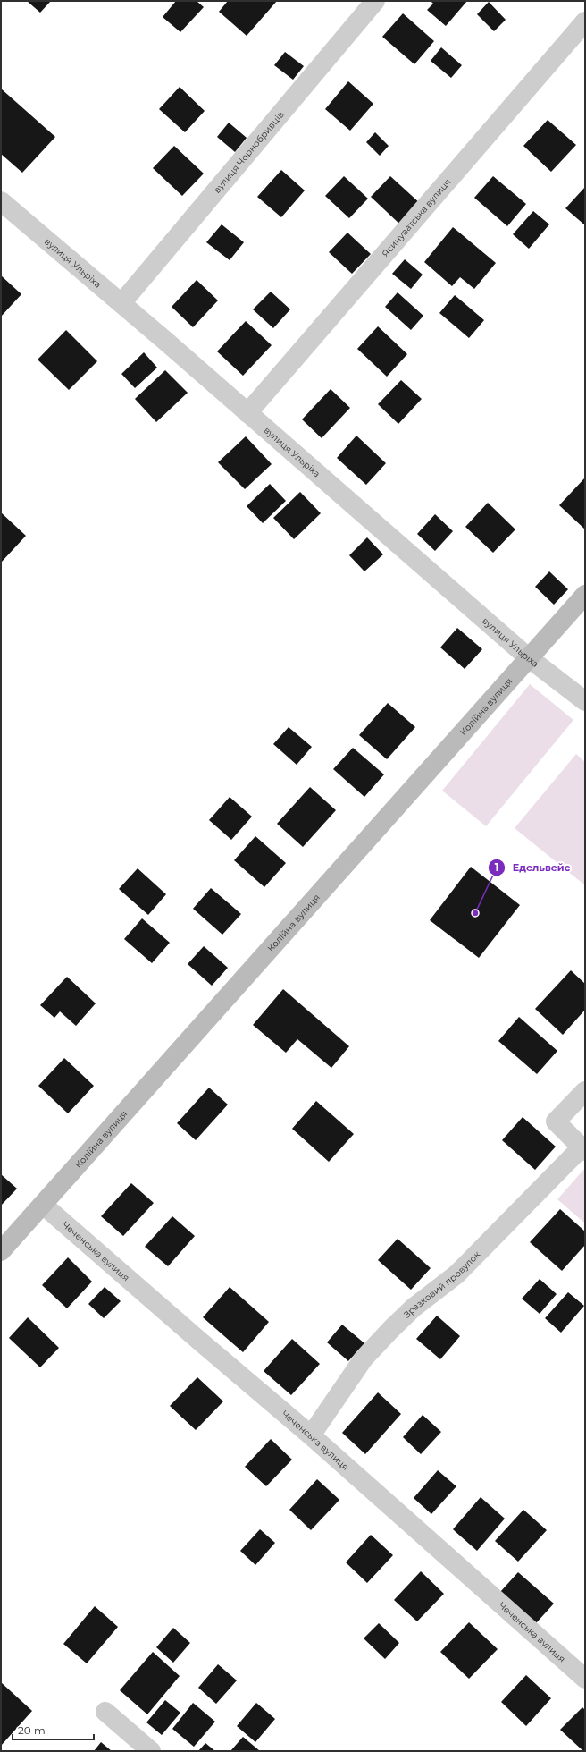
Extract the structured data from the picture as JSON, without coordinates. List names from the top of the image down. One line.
{"streets":{"street":["вулиця Чорнобривців","Ясинуватська вулиця","вулиця Ульріха","Колійна вулиця","Чеченська вулиця","Зразковий провулок"]},"crossings":[["вулиця Чорнобривців","вулиця Ульріха"],["Ясинуватська вулиця","вулиця Ульріха"],["вулиця Ульріха","Колійна вулиця"],["Колійна вулиця","Чеченська вулиця"],["Чеченська вулиця","Зразковий провулок"]],"places":["Едельвейс"],"scale_bar":"20 m"}
